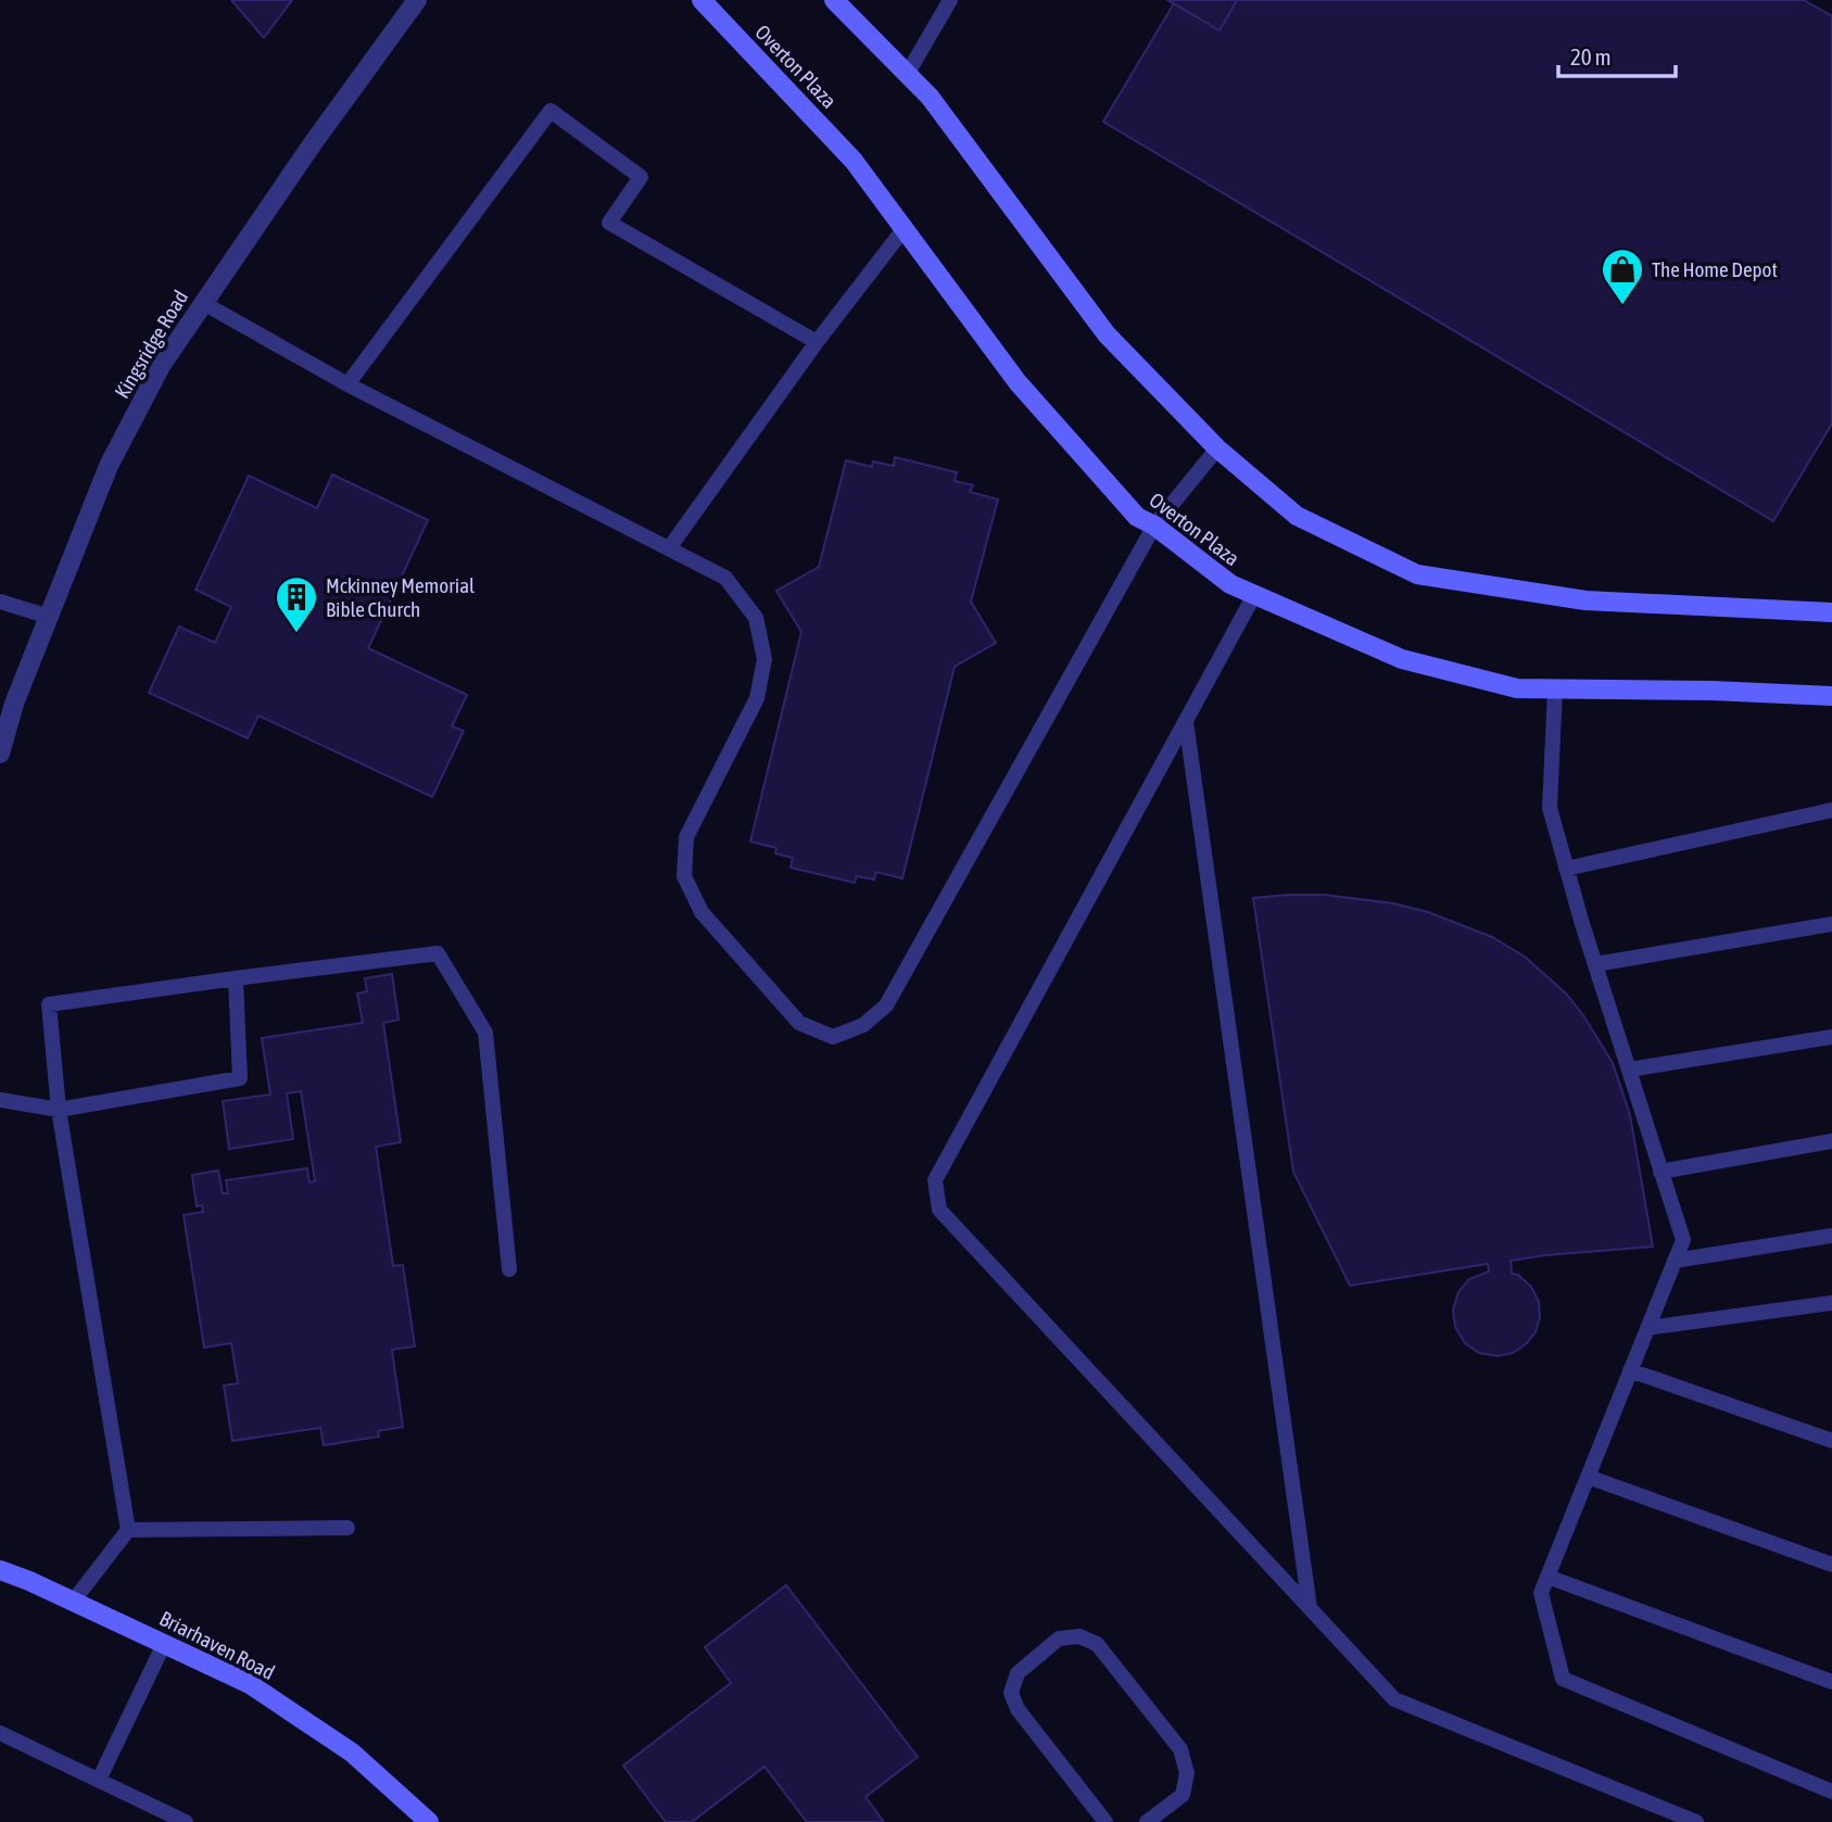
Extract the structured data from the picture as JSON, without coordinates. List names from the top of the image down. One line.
{"streets":{"street":["Overton Plaza","Kingsridge Road","Briarhaven Road"]},"places":{"shop":["The Home Depot"],"building":["Mckinney Memorial Bible Church"]},"scale_bar":"20 m"}
